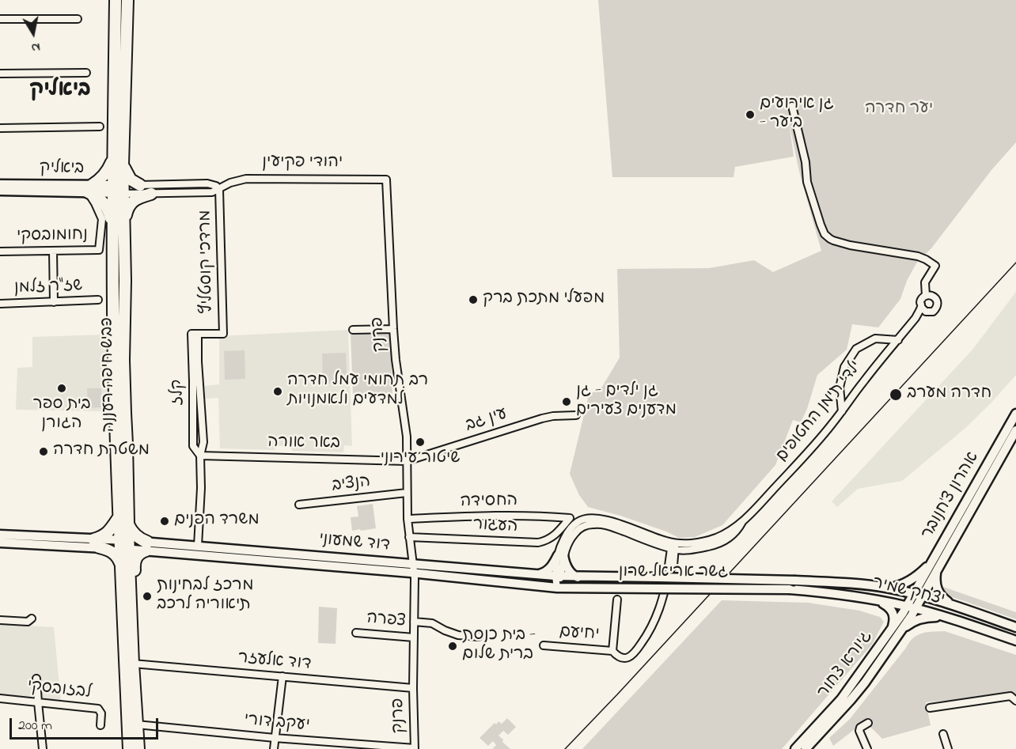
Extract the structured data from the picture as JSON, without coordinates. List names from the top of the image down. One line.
{"streets":{"highway":["כביש חיפה רעננה"],"main road":["ביאליק","אהרון צ'חנובר","דוד שמעוני","גשר אריאל שרון","יצחק שמיר","גיורא צחור"],"street":["יהודי פקיעין","נחומובסקי","מרדכי קוסטליץ","שז\"ר זלמן","פרנק","קלז","ילדי תימן החטופים","עין גב","באר אורה","הנציב","החסידה","העגור","צפרה","יחיעם","דוד אלעזר","לבזובסקי","יעקב דורי"]},"crossings":[["יהודי פקיעין","ביאליק"],["יהודי פקיעין","מרדכי קוסטליץ"],["יהודי פקיעין","פרנק"],["יהודי פקיעין","כביש חיפה רעננה"],["ביאליק","נחומובסקי"],["ביאליק","כביש חיפה רעננה"],["מרדכי קוסטליץ","קלז"],["פרנק","עין גב"],["פרנק","באר אורה"],["פרנק","הנציב"],["פרנק","החסידה"],["פרנק","העגור"],["פרנק","דוד שמעוני"],["פרנק","צפרה"],["פרנק","דוד אלעזר"],["פרנק","יעקב דורי"],["כביש חיפה רעננה","דוד שמעוני"],["כביש חיפה רעננה","דוד אלעזר"],["כביש חיפה רעננה","יעקב דורי"],["קלז","באר אורה"],["קלז","דוד שמעוני"],["ילדי תימן החטופים","דוד שמעוני"],["ילדי תימן החטופים","גשר אריאל שרון"],["ילדי תימן החטופים","יחיעם"],["עין גב","באר אורה"],["אהרון צ'חנובר","יצחק שמיר"],["אהרון צ'חנובר","גיורא צחור"],["החסידה","העגור"],["דוד שמעוני","גשר אריאל שרון"],["גשר אריאל שרון","יצחק שמיר"],["יצחק שמיר","גיורא צחור"]],"districts":["ביאליק"],"parks":["יער חדרה"],"places":["גן אירועים - ביער","מפעלי מתכת ברק","בית ספר הגורן","רב תחומי עמל חדרה למדעים ולאמנויות","חדרה מערב","גן ילדים - גן מדענים צעירים","שיטור עירוני","משטרת חדרה","משרד הפנים","מרכז לבחינות תיאוריה לרכב","בית כנסת - ברית שלום"],"scale_bar":"200 m","north":"bottom"}
